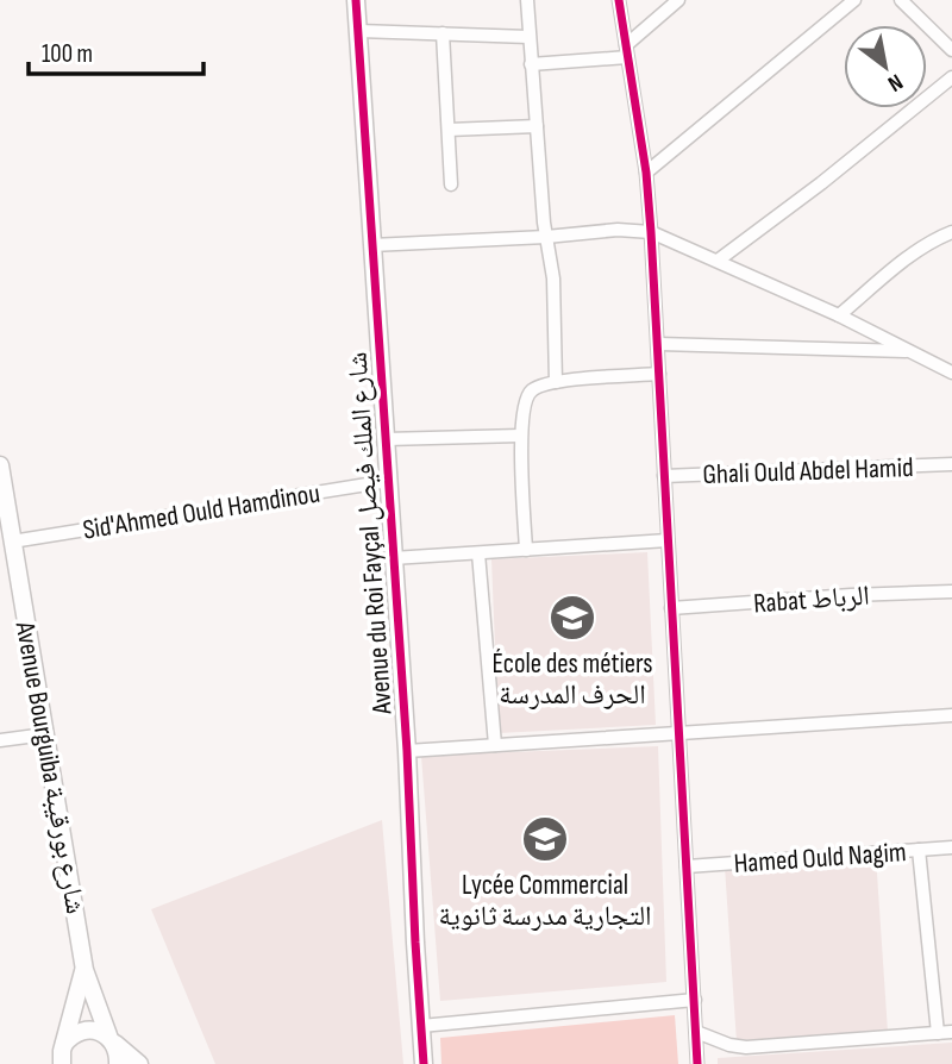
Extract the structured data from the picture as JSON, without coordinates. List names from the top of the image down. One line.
{"streets":{"street":["Ghali Ould Abdel Hamid","Sid'Ahmed Ould Hamdinou","Avenue du Roi Fayçal شارع الملك فيصل","Rabat الرباط","Avenue Bourguiba شارع بورقيبة","Hamed Ould Nagim"]},"crossings":[["Sid'Ahmed Ould Hamdinou","Avenue du Roi Fayçal شارع الملك فيصل"],["Sid'Ahmed Ould Hamdinou","Avenue Bourguiba شارع بورقيبة"]],"places":{"school or university":["École des métiers الحرف المدرسة","Lycée Commercial التجارية مدرسة ثانوية"]},"scale_bar":"100 m","north":"bottom right"}
